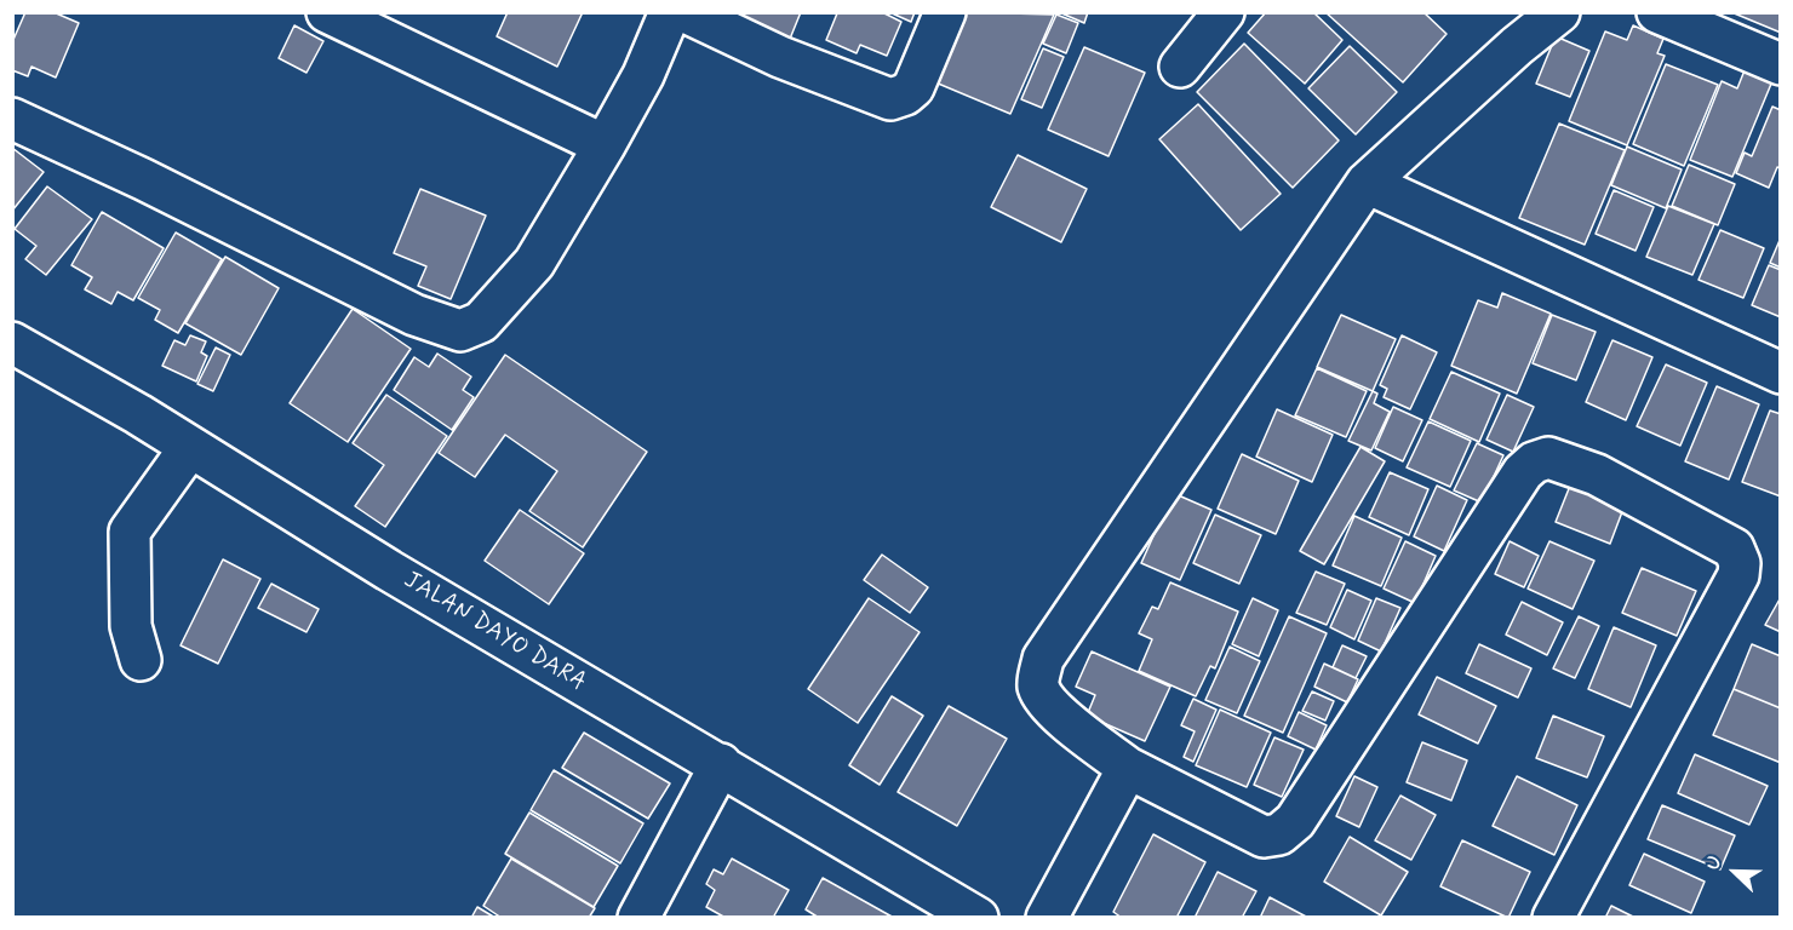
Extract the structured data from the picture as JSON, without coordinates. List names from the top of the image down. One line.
{"streets":{"street":["JALAN DAYO DARA"]},"north":"top left"}
